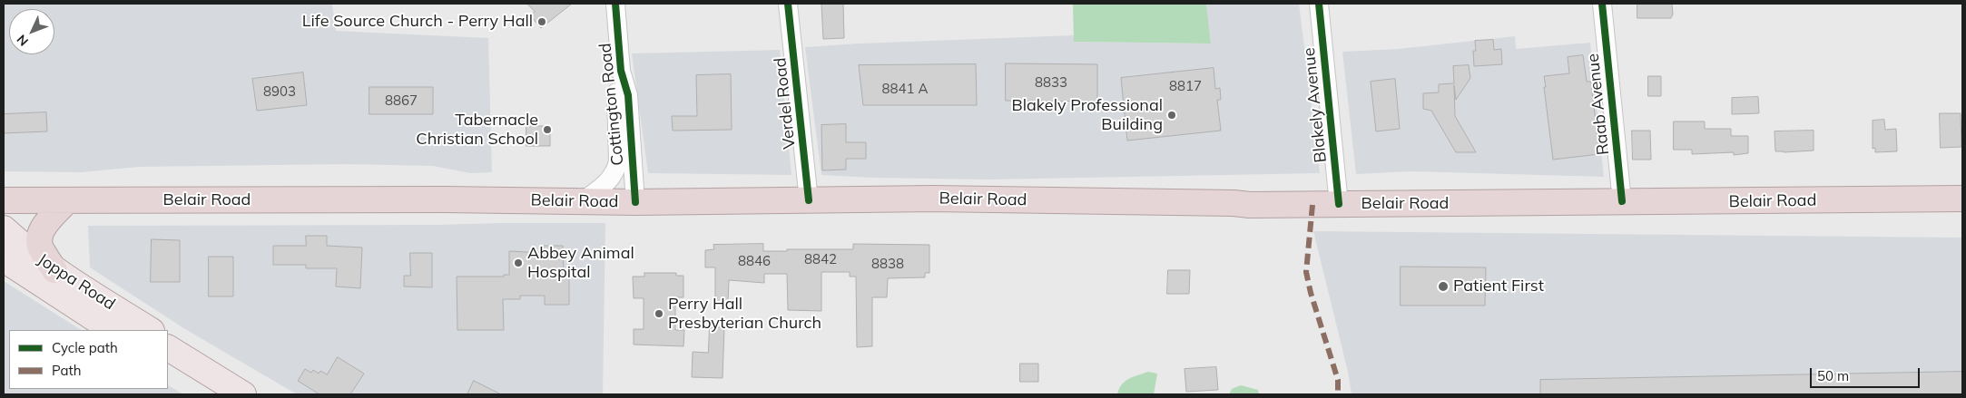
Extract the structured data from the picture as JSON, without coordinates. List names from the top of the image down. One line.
{"streets":{"highway":["Belair Road"],"main road":["Joppa Road"],"street":["Verdel Road","Cottington Road","Raab Avenue","Blakely Avenue"]},"crossings":[["Verdel Road","Belair Road"],["Cottington Road","Belair Road"],["Raab Avenue","Belair Road"],["Blakely Avenue","Belair Road"]],"places":["Life Source Church - Perry Hall","Blakely Professional Building","Tabernacle Christian School","Abbey Animal Hospital","Patient First","Perry Hall Presbyterian Church"],"house_numbers":["8833","8817","8841 A","8903","8867","8842","8846","8838"],"legend":["Cycle path","Path"],"scale_bar":"50 m","north":"bottom left"}
